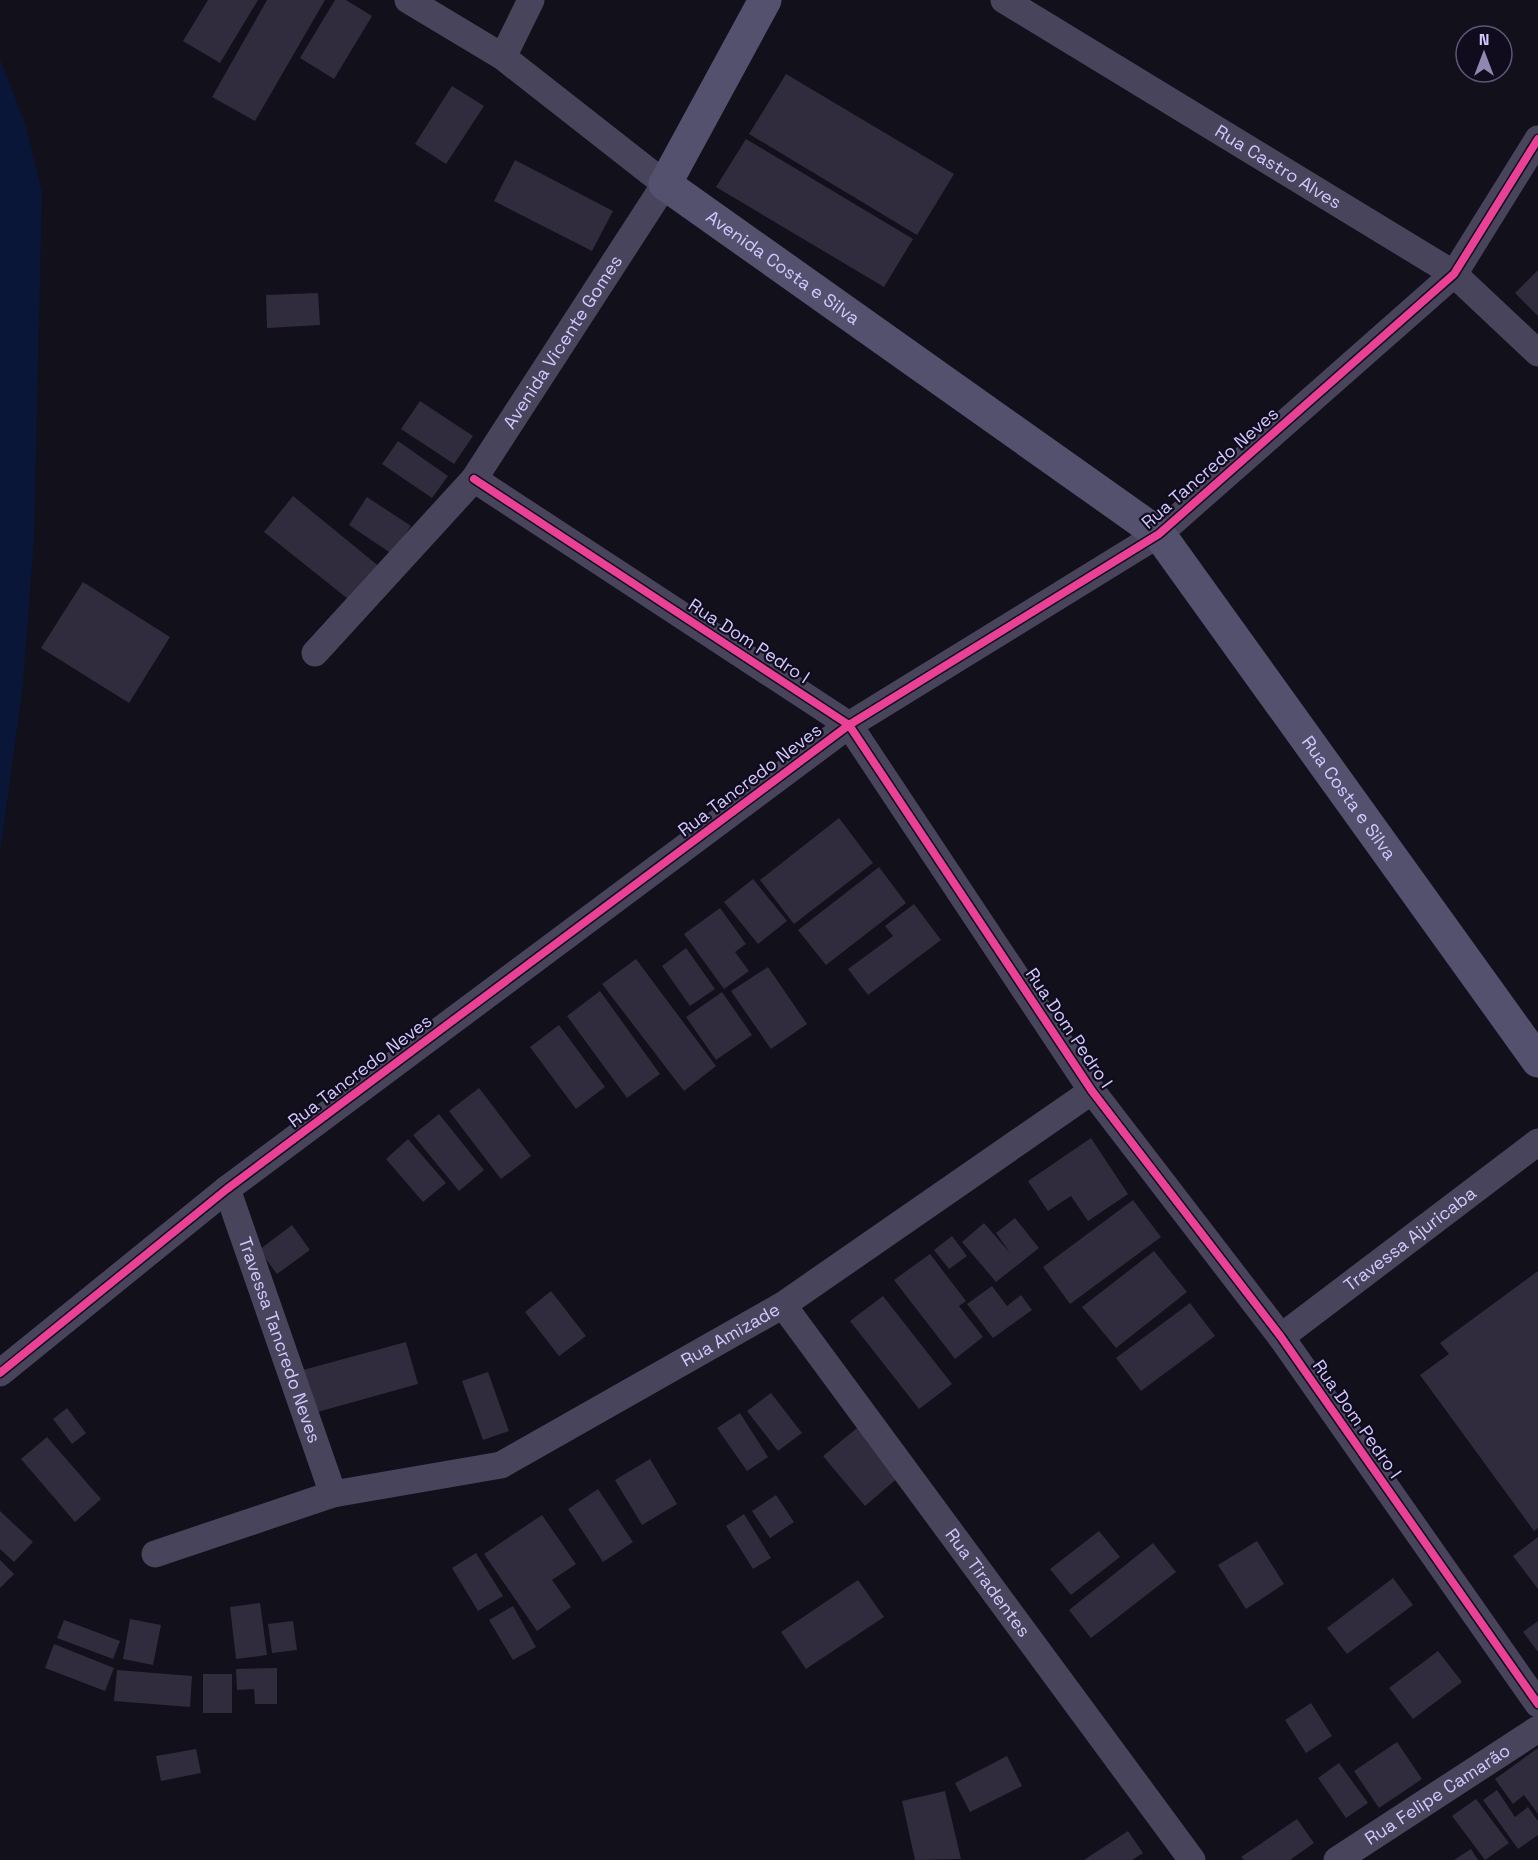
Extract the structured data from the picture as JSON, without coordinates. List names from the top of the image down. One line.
{"streets":{"street":["Rua Castro Alves","Avenida Costa e Silva","Avenida Vicente Gomes","Rua Tancredo Neves","Rua Dom Pedro I","Rua Costa e Silva","Travessa Ajuricaba","Rua Amizade","Travessa Tancredo Neves","Rua Tiradentes","Rua Felipe Camarão"]},"crossings":[["Rua Castro Alves","Rua Tancredo Neves"],["Avenida Costa e Silva","Avenida Vicente Gomes"],["Avenida Costa e Silva","Rua Tancredo Neves"],["Avenida Costa e Silva","Rua Costa e Silva"],["Avenida Vicente Gomes","Rua Dom Pedro I"],["Rua Tancredo Neves","Rua Dom Pedro I"],["Rua Tancredo Neves","Rua Costa e Silva"],["Rua Tancredo Neves","Travessa Tancredo Neves"],["Rua Dom Pedro I","Travessa Ajuricaba"],["Rua Dom Pedro I","Rua Amizade"],["Rua Amizade","Travessa Tancredo Neves"],["Rua Amizade","Rua Tiradentes"]],"north":"top"}
